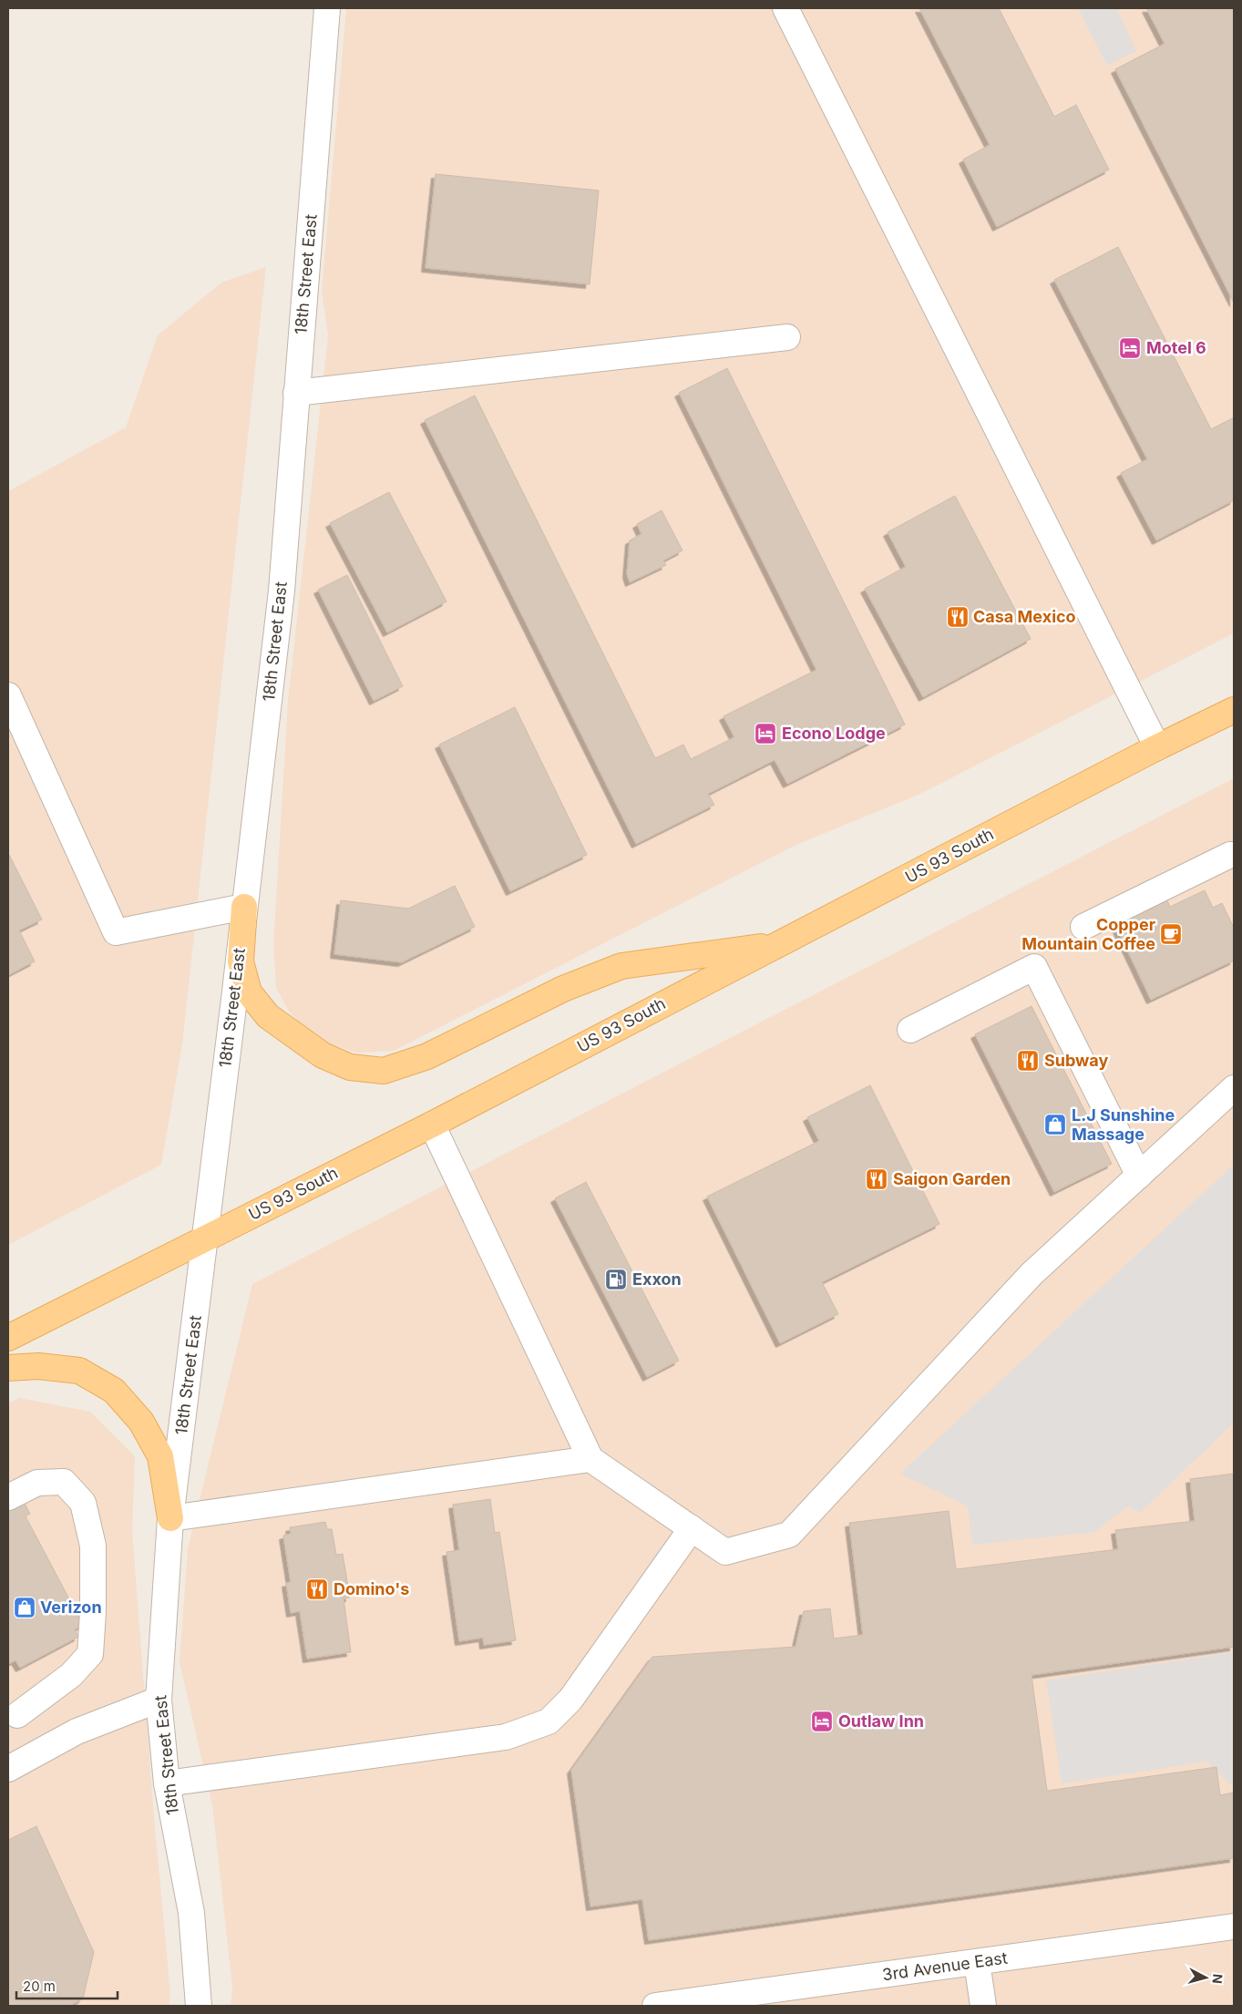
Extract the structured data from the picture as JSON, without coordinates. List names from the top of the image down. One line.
{"streets":{"main road":["US 93 South"],"street":["18th Street East","3rd Avenue East"]},"crossings":[["18th Street East","US 93 South"]],"places":{"hotel":["Motel 6","Econo Lodge","Outlaw Inn"],"restaurant":["Casa Mexico","Subway","Saigon Garden","Domino's"],"cafe":["Copper Mountain Coffee"],"shop":["L.J Sunshine Massage","Verizon"],"fuel station":["Exxon"]},"scale_bar":"20 m","north":"right"}
